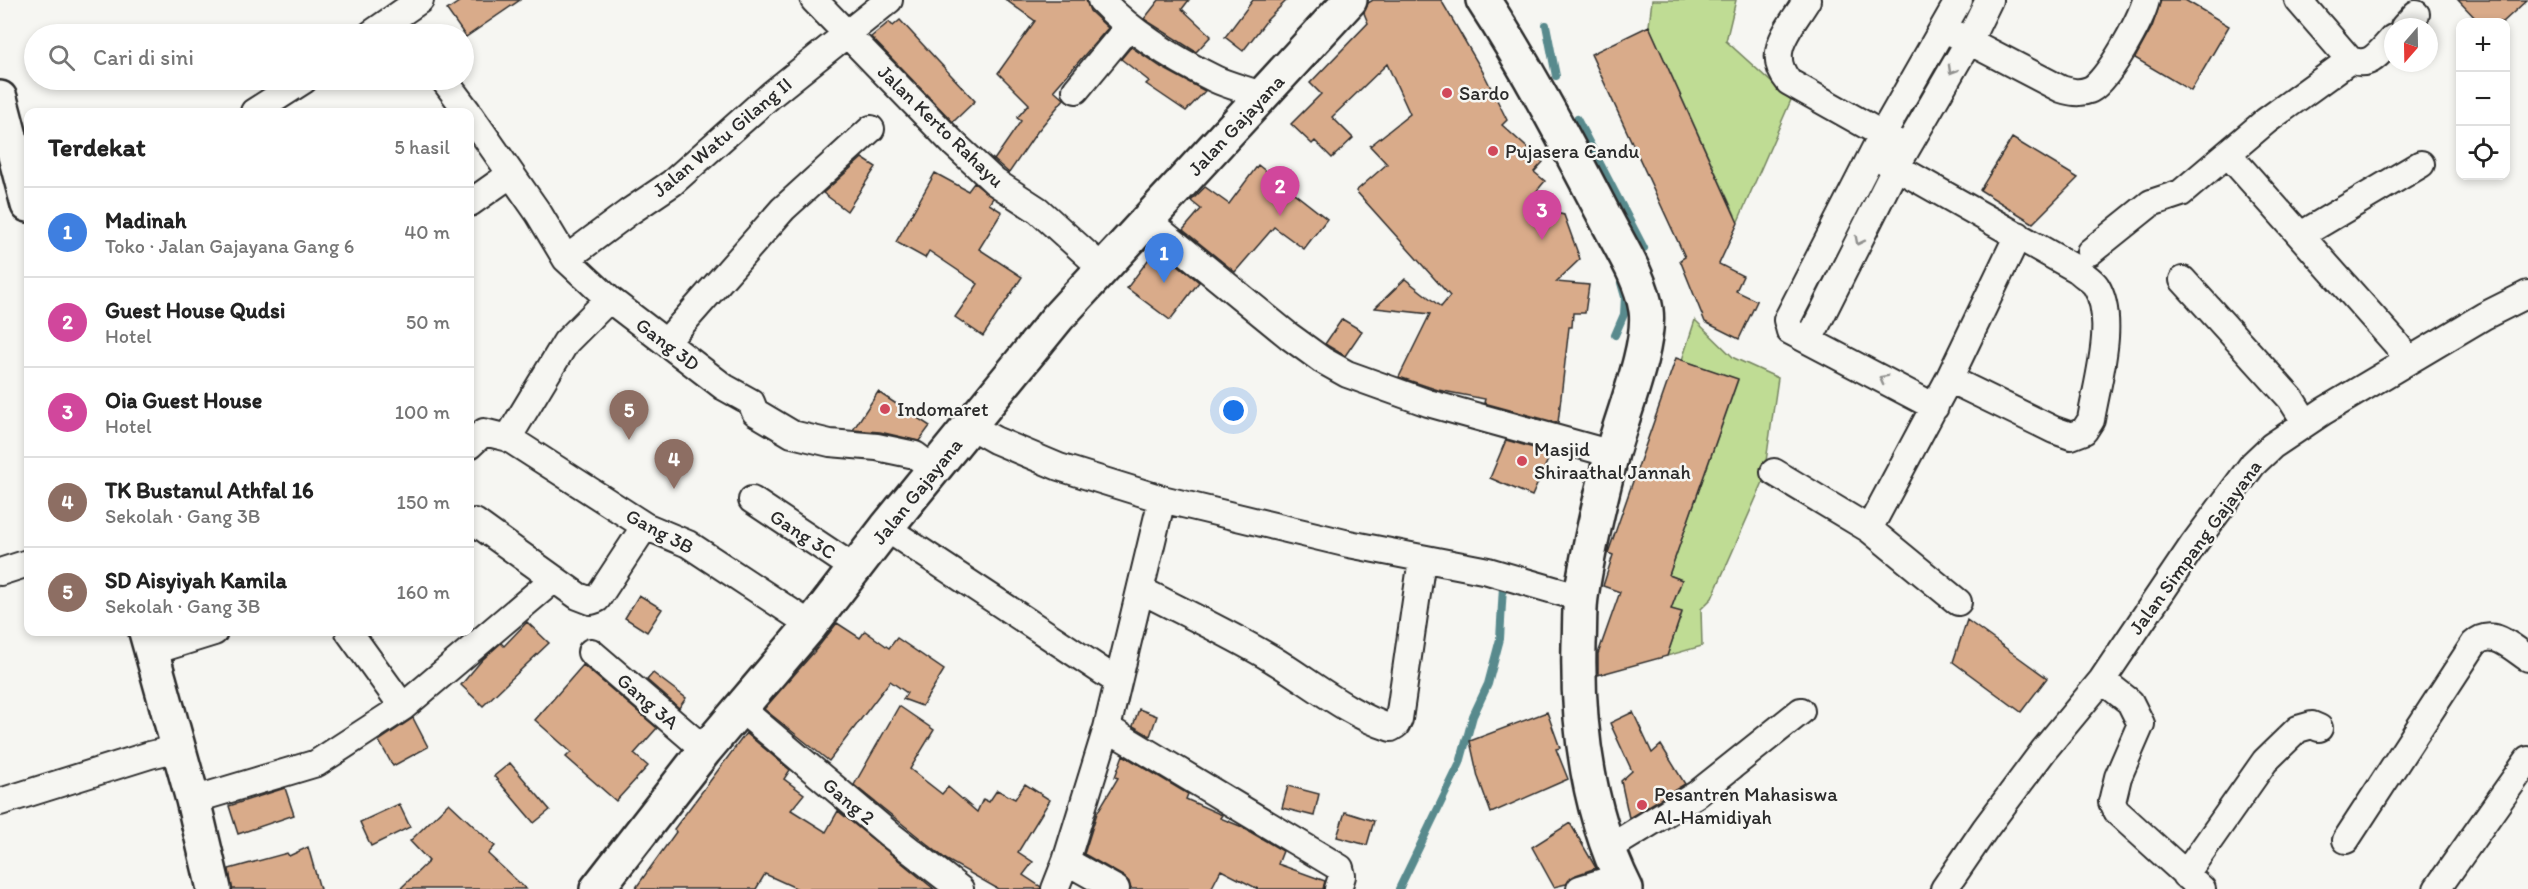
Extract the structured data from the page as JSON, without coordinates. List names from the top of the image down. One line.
{"streets":{"main road":["Jalan Gajayana"],"street":["Jalan Kerto Rahayu","Jalan Watu Gilang II","Gang 3D","Gang 3B","Gang 3C","Jalan Simpang Gajayana","Gang 3A","Gang 2"]},"crossings":[["Jalan Gajayana","Jalan Kerto Rahayu"],["Jalan Gajayana","Gang 3D"],["Jalan Gajayana","Gang 3B"],["Jalan Gajayana","Gang 3C"],["Jalan Gajayana","Gang 3A"],["Jalan Gajayana","Gang 2"],["Jalan Kerto Rahayu","Jalan Watu Gilang II"],["Jalan Watu Gilang II","Gang 3D"]],"places":["Sardo","Pujasera Candu","Indomaret","Masjid Shiraathal Jannah","Pesantren Mahasiswa Al-Hamidiyah"],"north":"bottom","page":{"map_buttons":["+","−"],"search":"Cari di sini","heading":["Terdekat","5 hasil"],"pins":["2","3","1","5","4"],"list":[{"mark":"1","name":"Madinah","note":"Toko · Jalan Gajayana Gang 6","value":"40 m"},{"mark":"2","name":"Guest House Qudsi","note":"Hotel","value":"50 m"},{"mark":"3","name":"Oia Guest House","note":"Hotel","value":"100 m"},{"mark":"4","name":"TK Bustanul Athfal 16","note":"Sekolah · Gang 3B","value":"150 m"},{"mark":"5","name":"SD Aisyiyah Kamila","note":"Sekolah · Gang 3B","value":"160 m"}]}}
